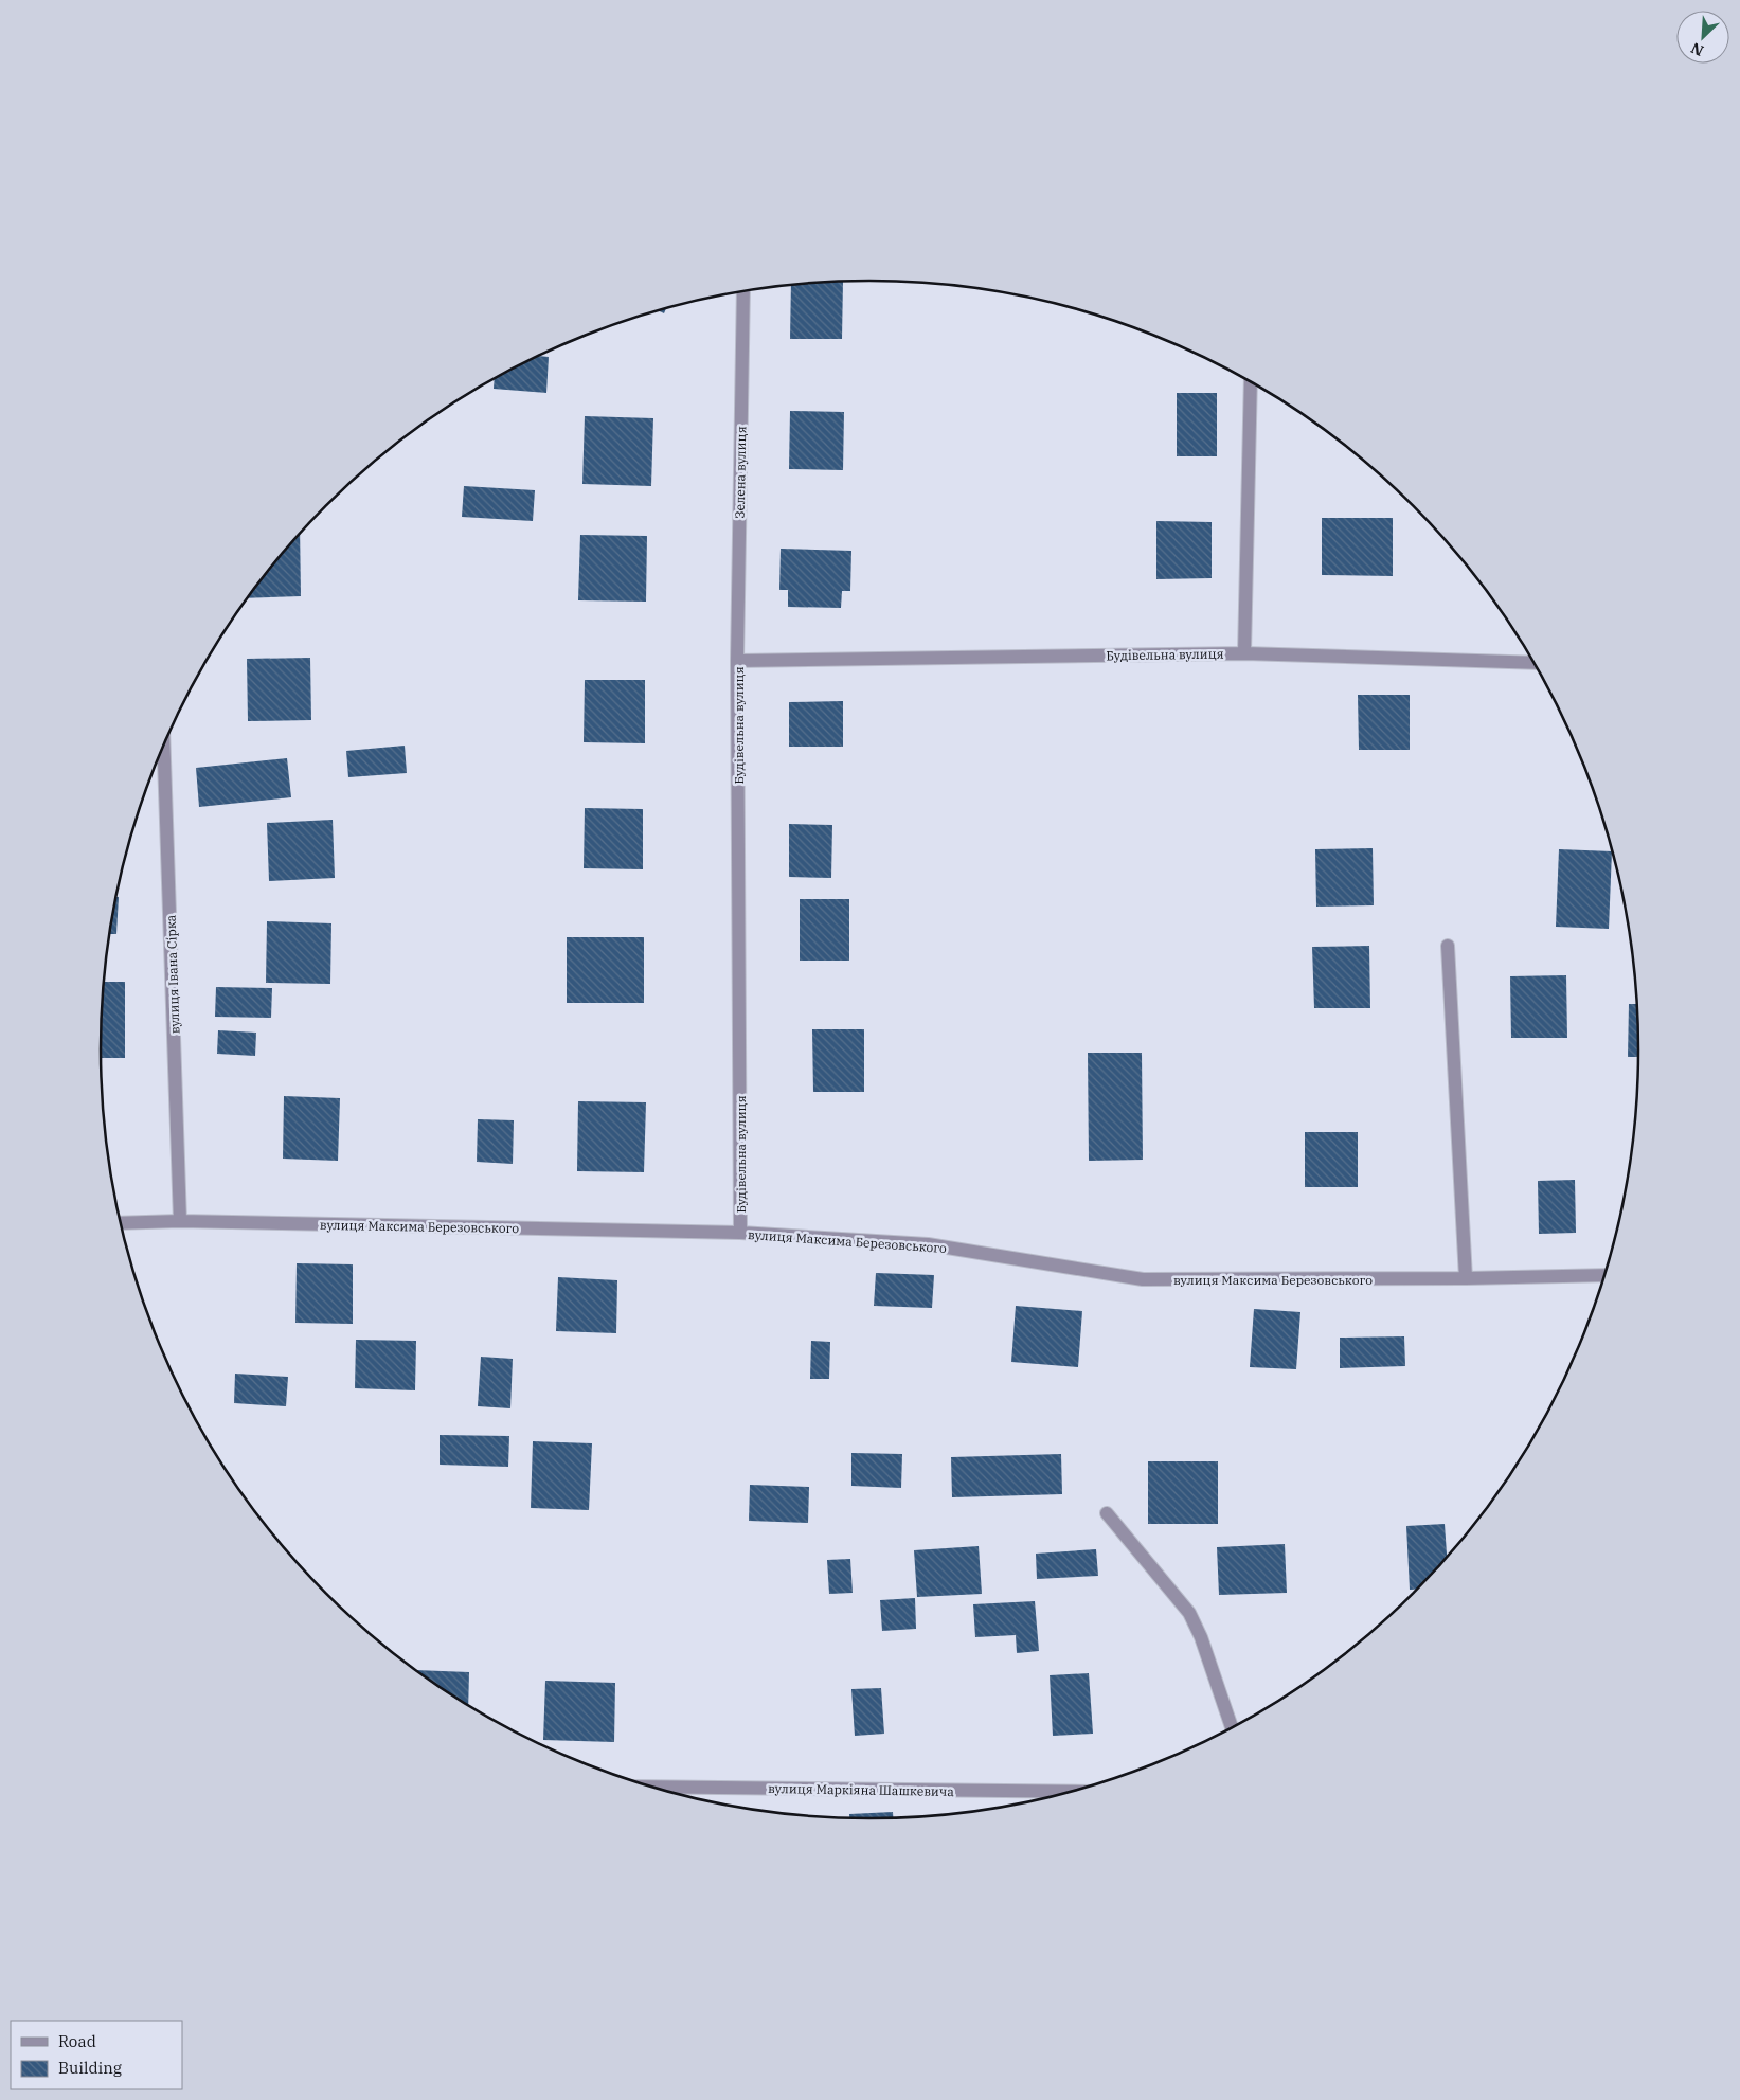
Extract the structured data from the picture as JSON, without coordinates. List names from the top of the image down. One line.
{"streets":{"street":["Зелена вулиця","Будівельна вулиця","вулиця Івана Сірка","вулиця Максима Березовського","вулиця Маркіяна Шашкевича"]},"crossings":[["Зелена вулиця","Будівельна вулиця"],["Будівельна вулиця","вулиця Максима Березовського"],["вулиця Івана Сірка","вулиця Максима Березовського"]],"legend":["Road","Building"],"north":"bottom left"}
